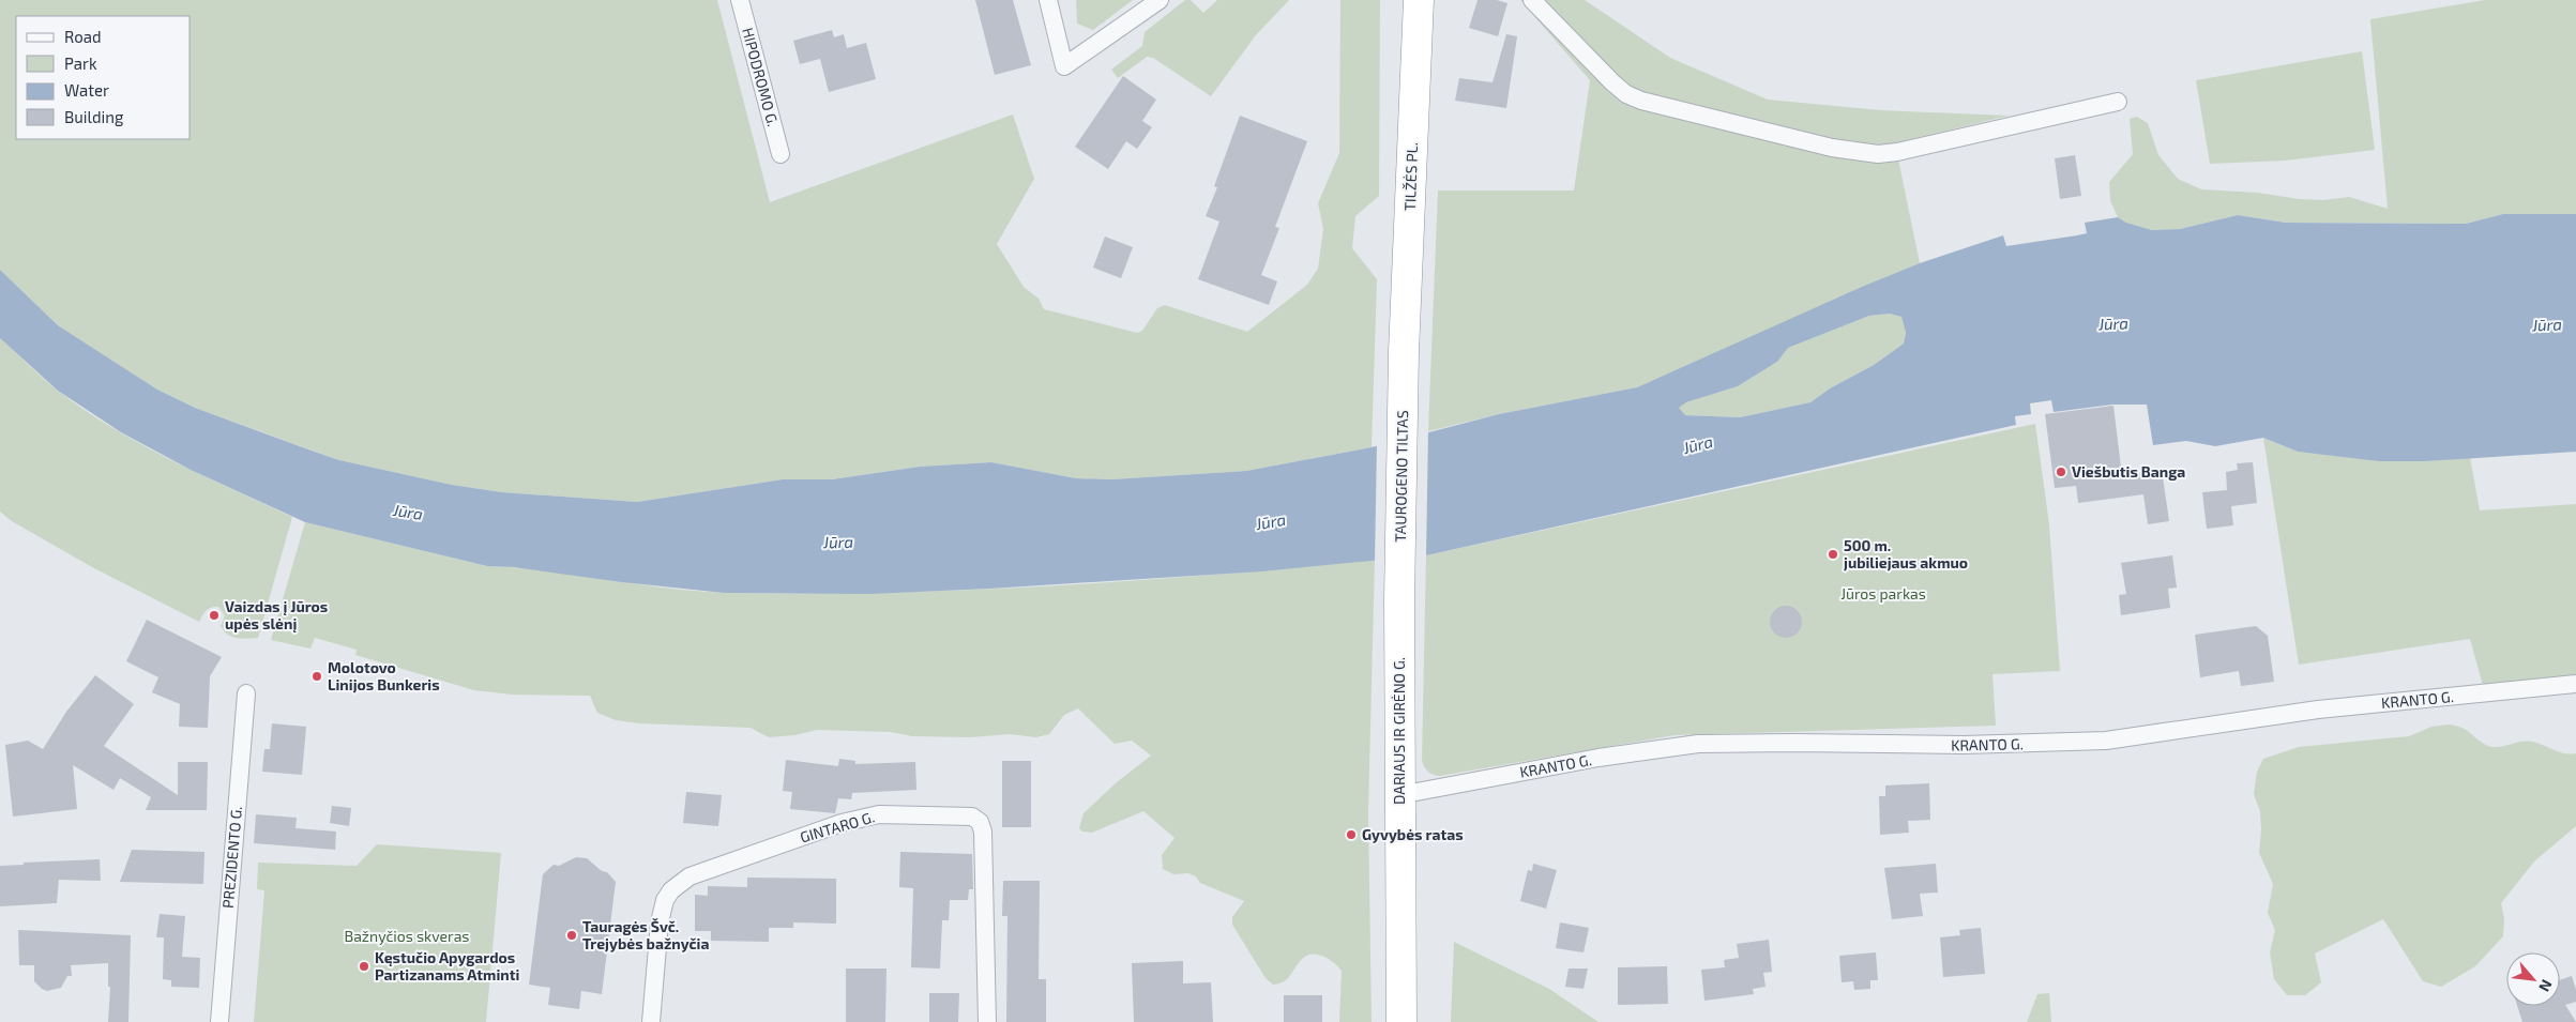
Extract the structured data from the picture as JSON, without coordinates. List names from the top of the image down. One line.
{"streets":{"highway":["TILŽĖS PL.","TAUROGENO TILTAS","DARIAUS IR GIRĖNO G."],"street":["HIPODROMO G.","KRANTO G.","GINTARO G.","PREZIDENTO G."]},"crossings":[["TILŽĖS PL.","TAUROGENO TILTAS"],["TAUROGENO TILTAS","DARIAUS IR GIRĖNO G."],["KRANTO G.","DARIAUS IR GIRĖNO G."]],"water":["Jūra"],"parks":["Jūros parkas","Bažnyčios skveras"],"places":["Viešbutis Banga","500 m. jubiliejaus akmuo","Vaizdas į Jūros upės slėnį","Molotovo Linijos Bunkeris","Gyvybės ratas","Tauragės Švč. Trejybės bažnyčia","Kęstučio Apygardos Partizanams Atminti"],"legend":["Road","Park","Water","Building"],"north":"bottom right"}
